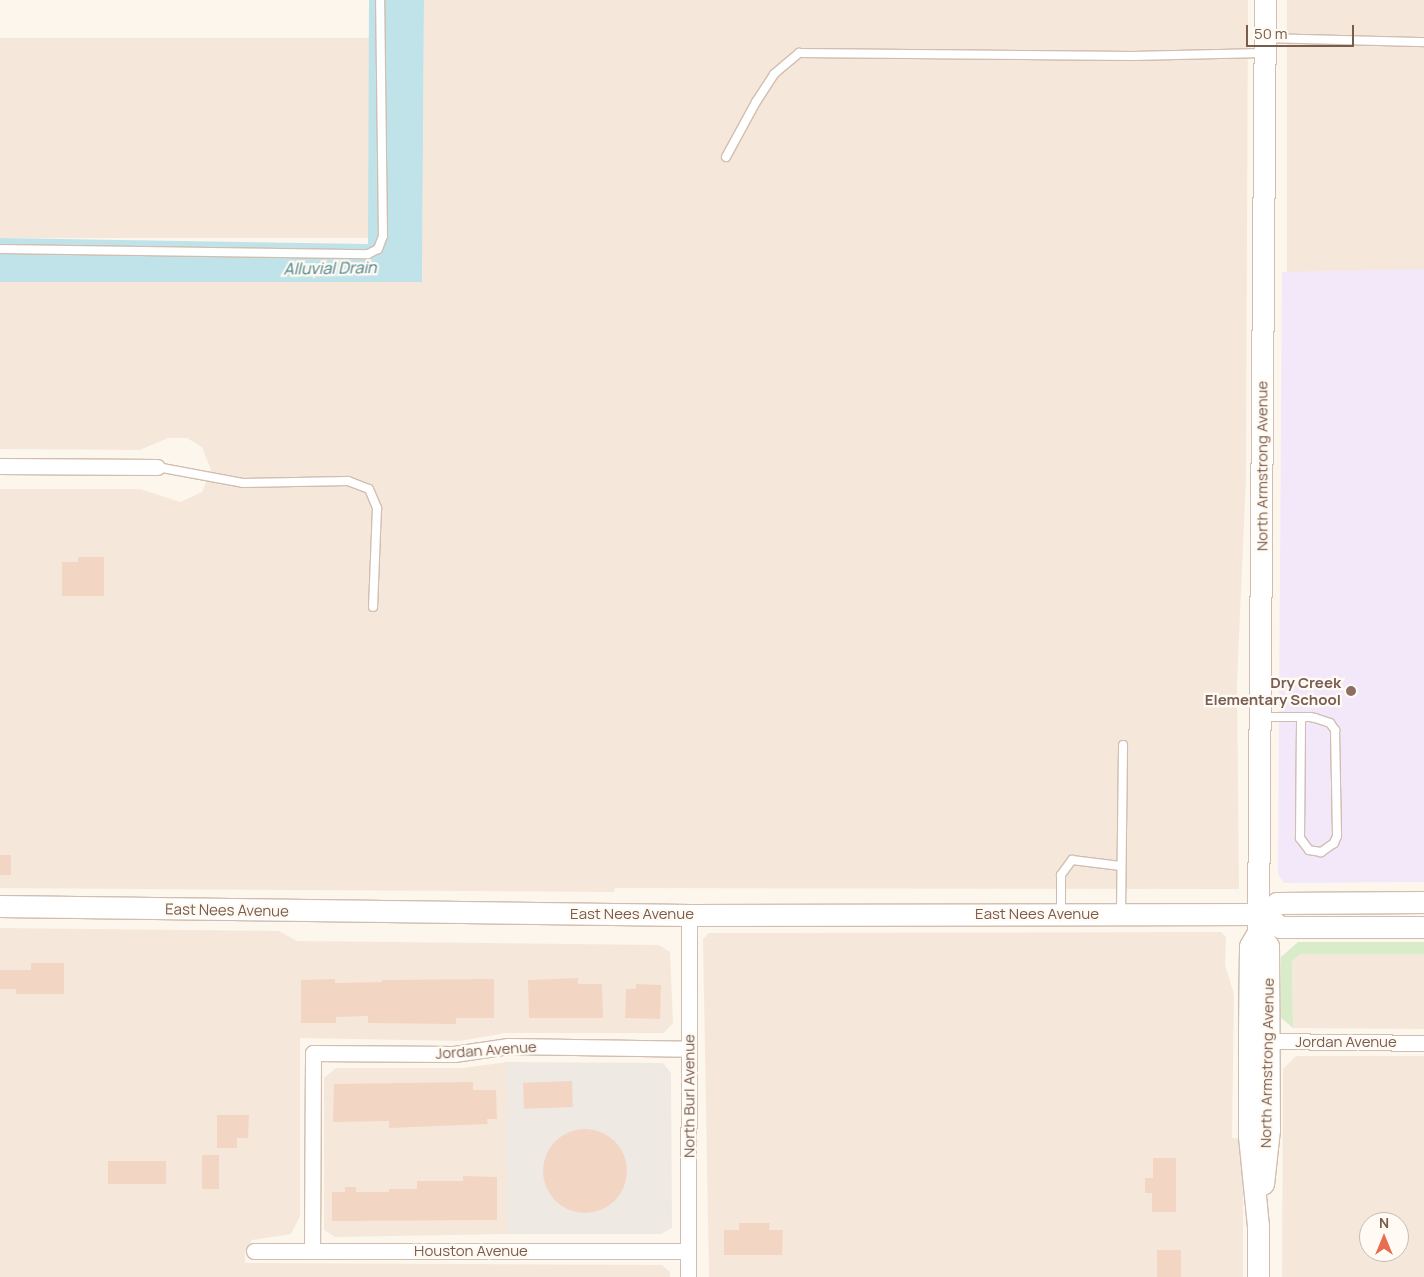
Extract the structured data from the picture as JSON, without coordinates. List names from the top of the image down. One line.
{"streets":{"main road":["North Armstrong Avenue","East Nees Avenue"],"street":["Jordan Avenue","North Burl Avenue","Houston Avenue"]},"crossings":[["North Armstrong Avenue","East Nees Avenue"],["North Armstrong Avenue","Jordan Avenue"],["East Nees Avenue","North Burl Avenue"],["Jordan Avenue","North Burl Avenue"],["Jordan Avenue","Houston Avenue"],["North Burl Avenue","Houston Avenue"]],"water":["Alluvial Drain"],"places":["Dry Creek Elementary School"],"scale_bar":"50 m","north":"top"}
